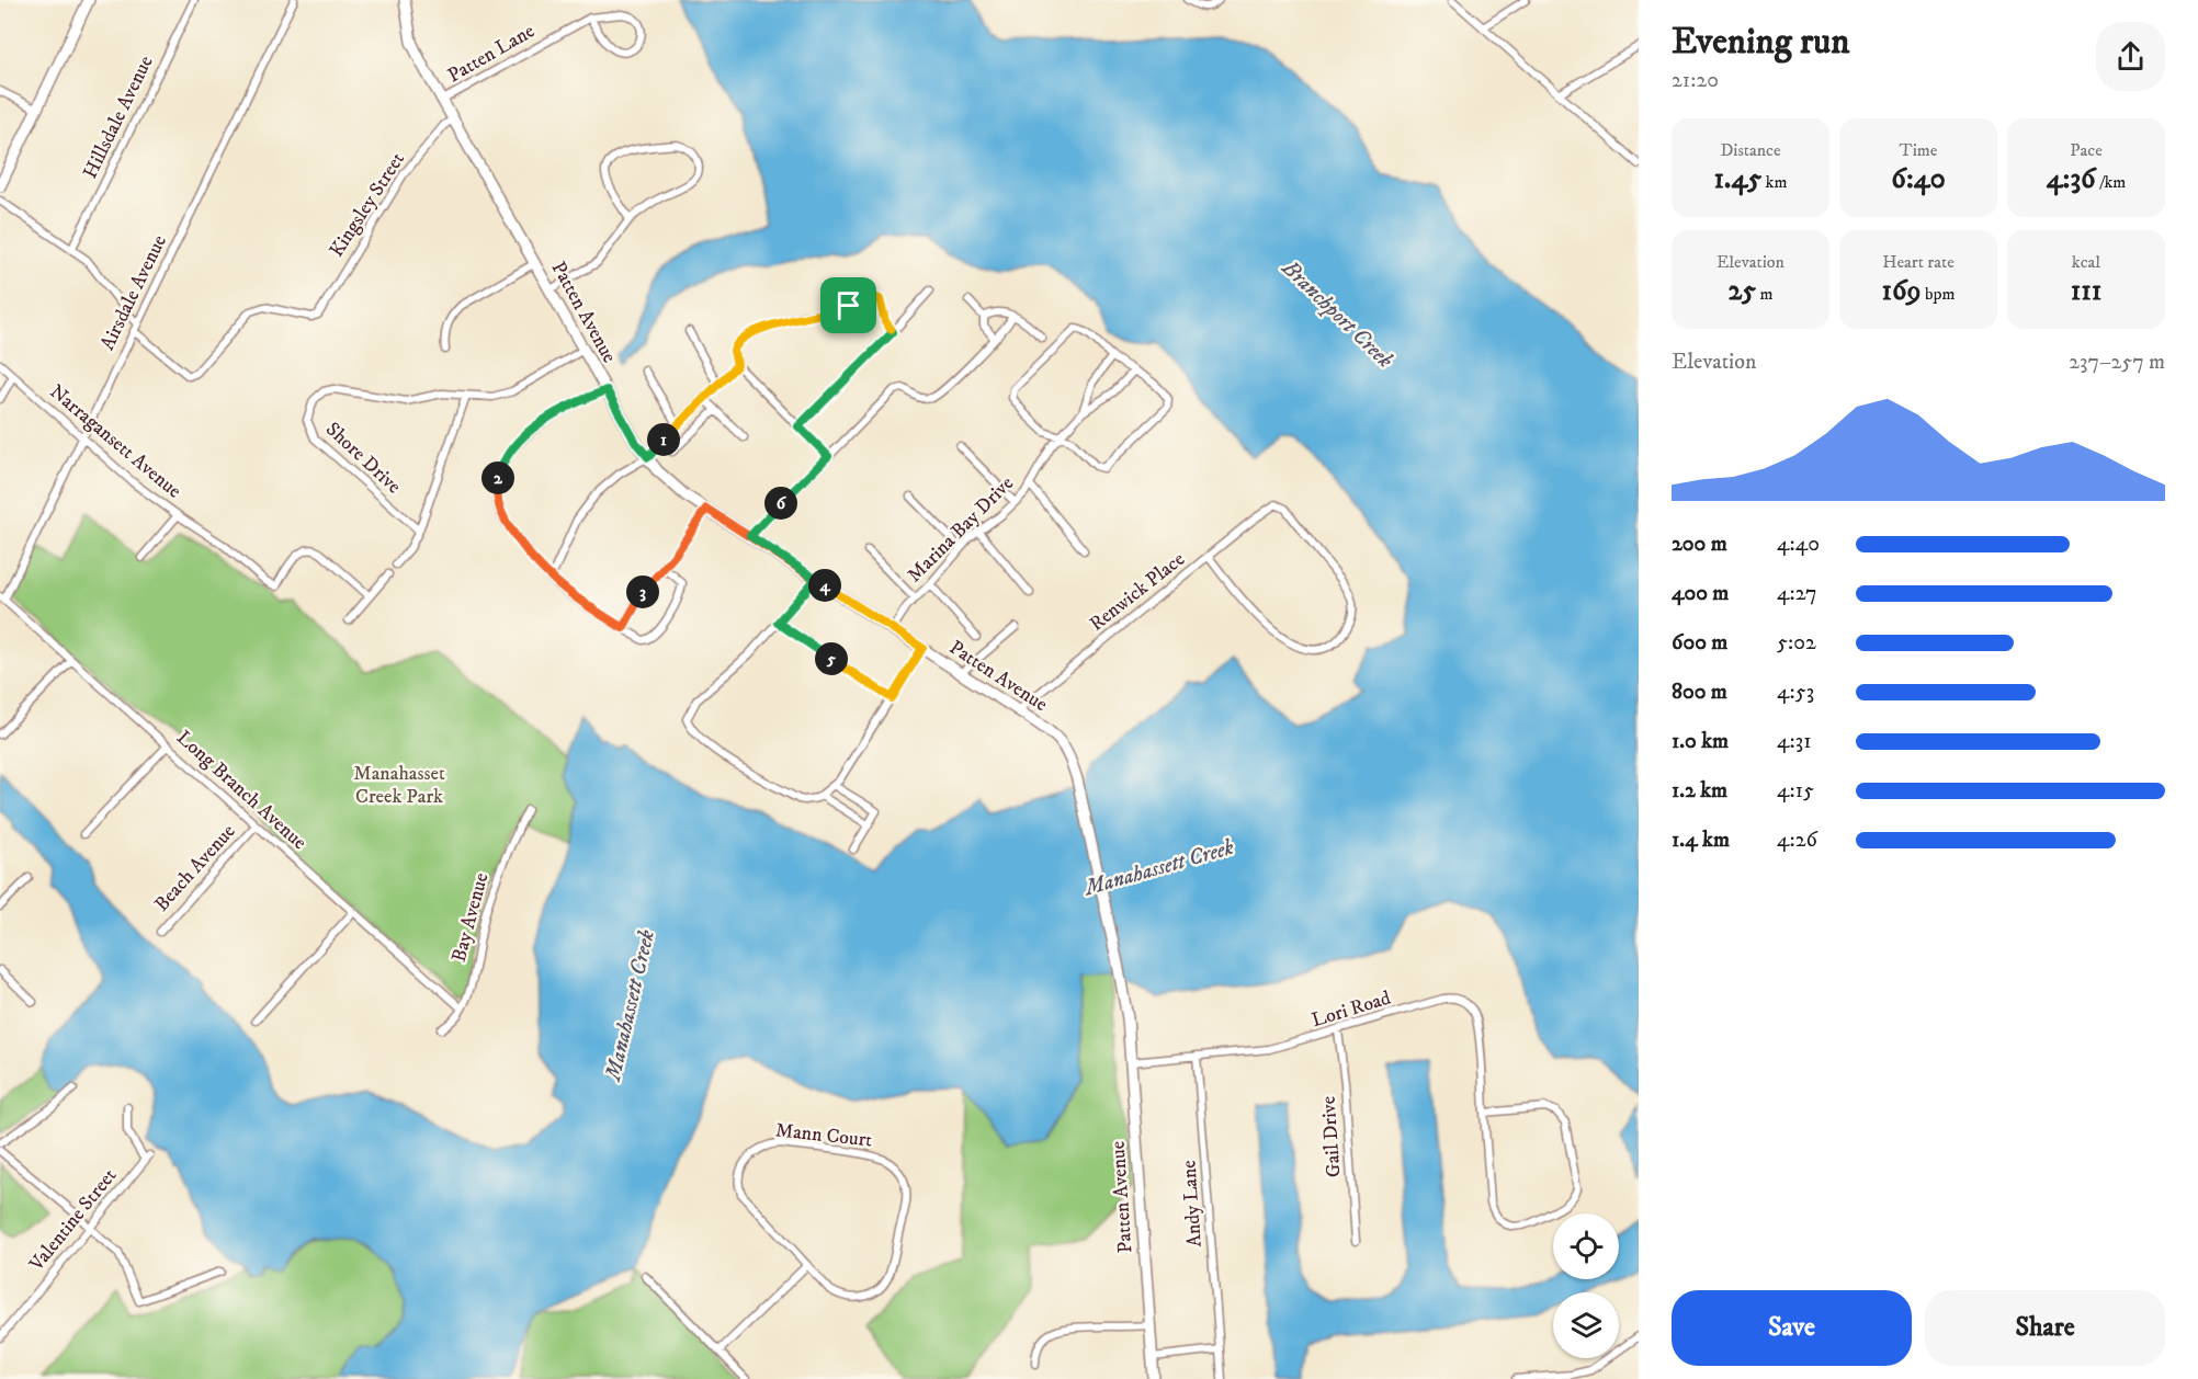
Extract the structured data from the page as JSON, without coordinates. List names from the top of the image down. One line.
{"streets":{"street":["Patten Lane","Hillsdale Avenue","Kingsley Street","Airsdale Avenue","Patten Avenue","Narragansett Avenue","Shore Drive","Marina Bay Drive","Renwick Place","Long Branch Avenue","Beach Avenue","Bay Avenue","Lori Road","Mann Court","Gail Drive","Andy Lane","Valentine Street"]},"crossings":[["Patten Lane","Patten Avenue"],["Kingsley Street","Airsdale Avenue"],["Kingsley Street","Patten Avenue"],["Airsdale Avenue","Narragansett Avenue"],["Airsdale Avenue","Long Branch Avenue"],["Patten Avenue","Shore Drive"],["Patten Avenue","Marina Bay Drive"],["Patten Avenue","Renwick Place"],["Patten Avenue","Lori Road"],["Long Branch Avenue","Beach Avenue"],["Long Branch Avenue","Bay Avenue"],["Lori Road","Gail Drive"],["Lori Road","Andy Lane"]],"water":["Branchport Creek","Manahassett Creek"],"parks":["Manahasset Creek Park"],"page":{"heading":["Evening run","21:20"],"stats":[["Distance","1.45 km"],["Time","6:40"],["Pace","4:36 /km"],["Elevation","25 m"],["Heart rate","169 bpm"],["kcal","111"]],"chart":["Elevation","237–257 m"],"pins":["1","2","6","4","3","5"],"list":[{"name":"200 m","note":"4:40"},{"name":"400 m","note":"4:27"},{"name":"600 m","note":"5:02"},{"name":"800 m","note":"4:53"},{"name":"1.0 km","note":"4:31"},{"name":"1.2 km","note":"4:15"},{"name":"1.4 km","note":"4:26"}],"buttons":["Save","Share"]}}
